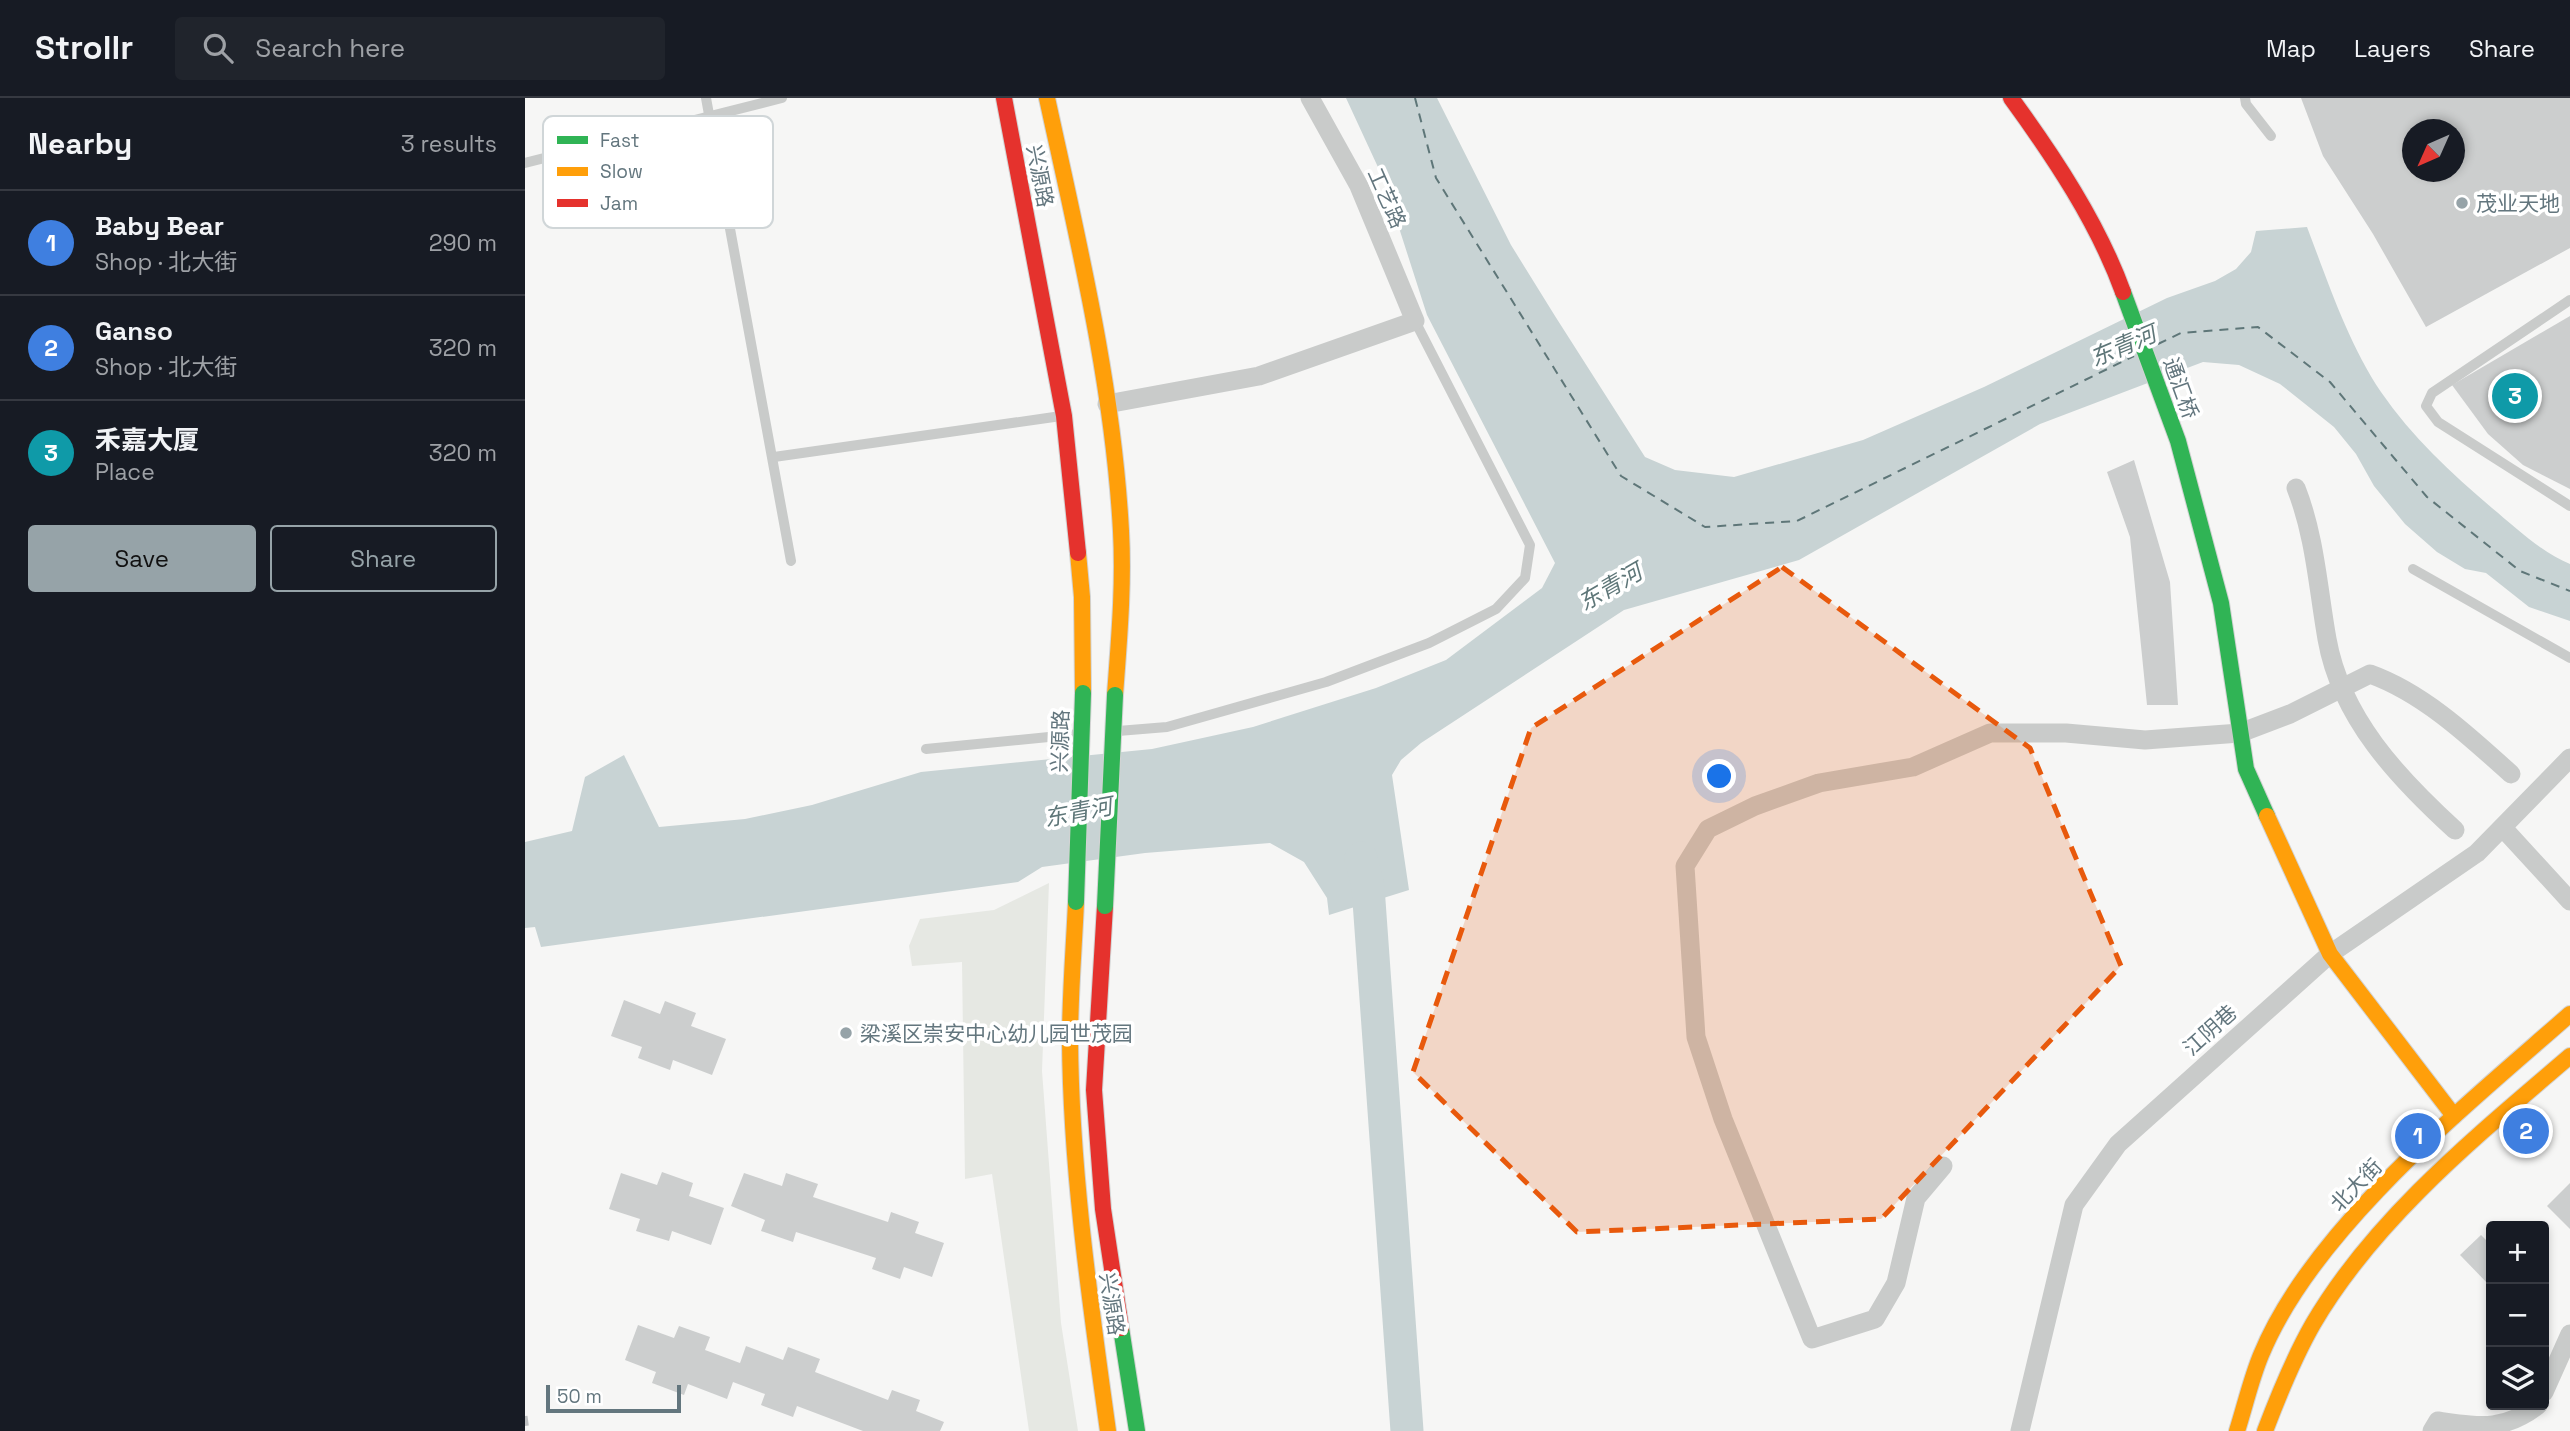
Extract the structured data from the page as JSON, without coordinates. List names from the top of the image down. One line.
{"streets":{"main road":["兴源路","通汇桥","北大街"],"street":["工艺路","江阴巷"]},"crossings":[["通汇桥","江阴巷"],["通汇桥","北大街"]],"water":["东青河"],"places":["茂业天地","梁溪区崇安中心幼儿园世茂园"],"legend":["Fast","Slow","Jam"],"scale_bar":"50 m","north":"bottom left","page":{"header":"Strollr","search":"Search here","nav":["Map","Layers","Share"],"heading":["Nearby","3 results"],"list":[{"mark":"1","name":"Baby Bear","note":"Shop · 北大街","value":"290 m"},{"mark":"2","name":"Ganso","note":"Shop · 北大街","value":"320 m"},{"mark":"3","name":"禾嘉大厦","note":"Place","value":"320 m"}],"pins":["3","2","1"],"buttons":["Save","Share"],"map_buttons":["+","−"],"scale":"50 m"}}
